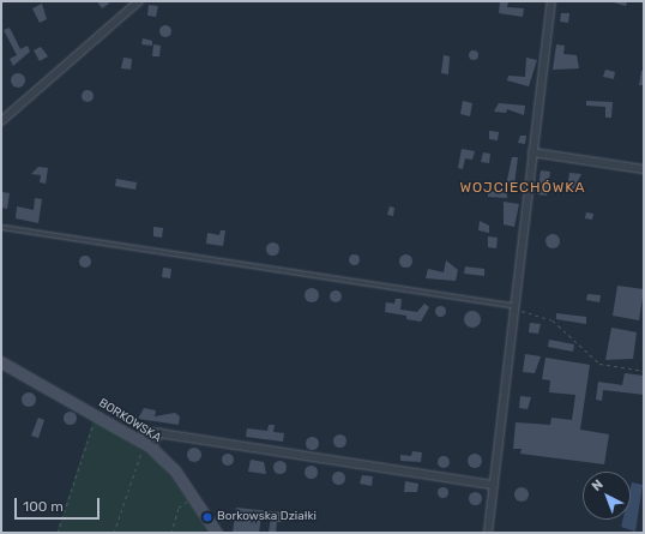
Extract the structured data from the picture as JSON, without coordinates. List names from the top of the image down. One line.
{"streets":{"street":["BORKOWSKA"]},"districts":["WOJCIECHÓWKA"],"places":["Borkowska Działki"],"scale_bar":"100 m","north":"top left"}
